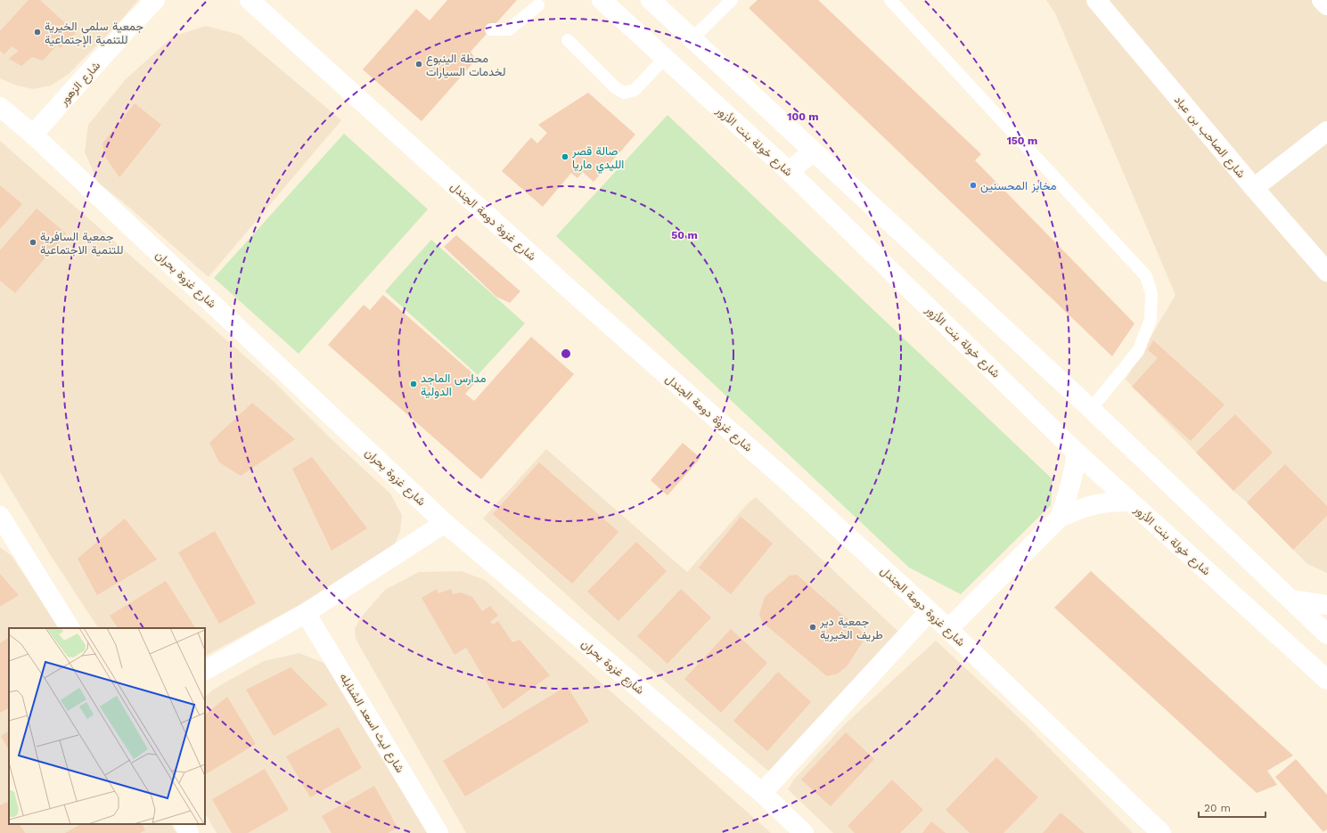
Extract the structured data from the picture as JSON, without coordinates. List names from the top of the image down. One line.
{"streets":{"street":["شارع الزهور","شارع الصاحب بن عباد","شارع خولة بنت الأزور","شارع غزوة دومة الجندل","شارع غزوة بحران","شارع ليث اسعد الشنابله"]},"crossings":[["شارع الزهور","شارع غزوة بحران"]],"places":["جمعية سلمى الخيرية للتنمية الإجتماعية","محطة الينبوع لخدمات السيارات","صالة قصر الليدي ماريا","مخابز المحسنين","جمعية السافرية للتنمية الاجتماعية","مدارس الماجد الدولية","جمعية دير طريف الخيرية"],"scale_bar":"20 m","rings":["100 m","150 m","50 m"]}
